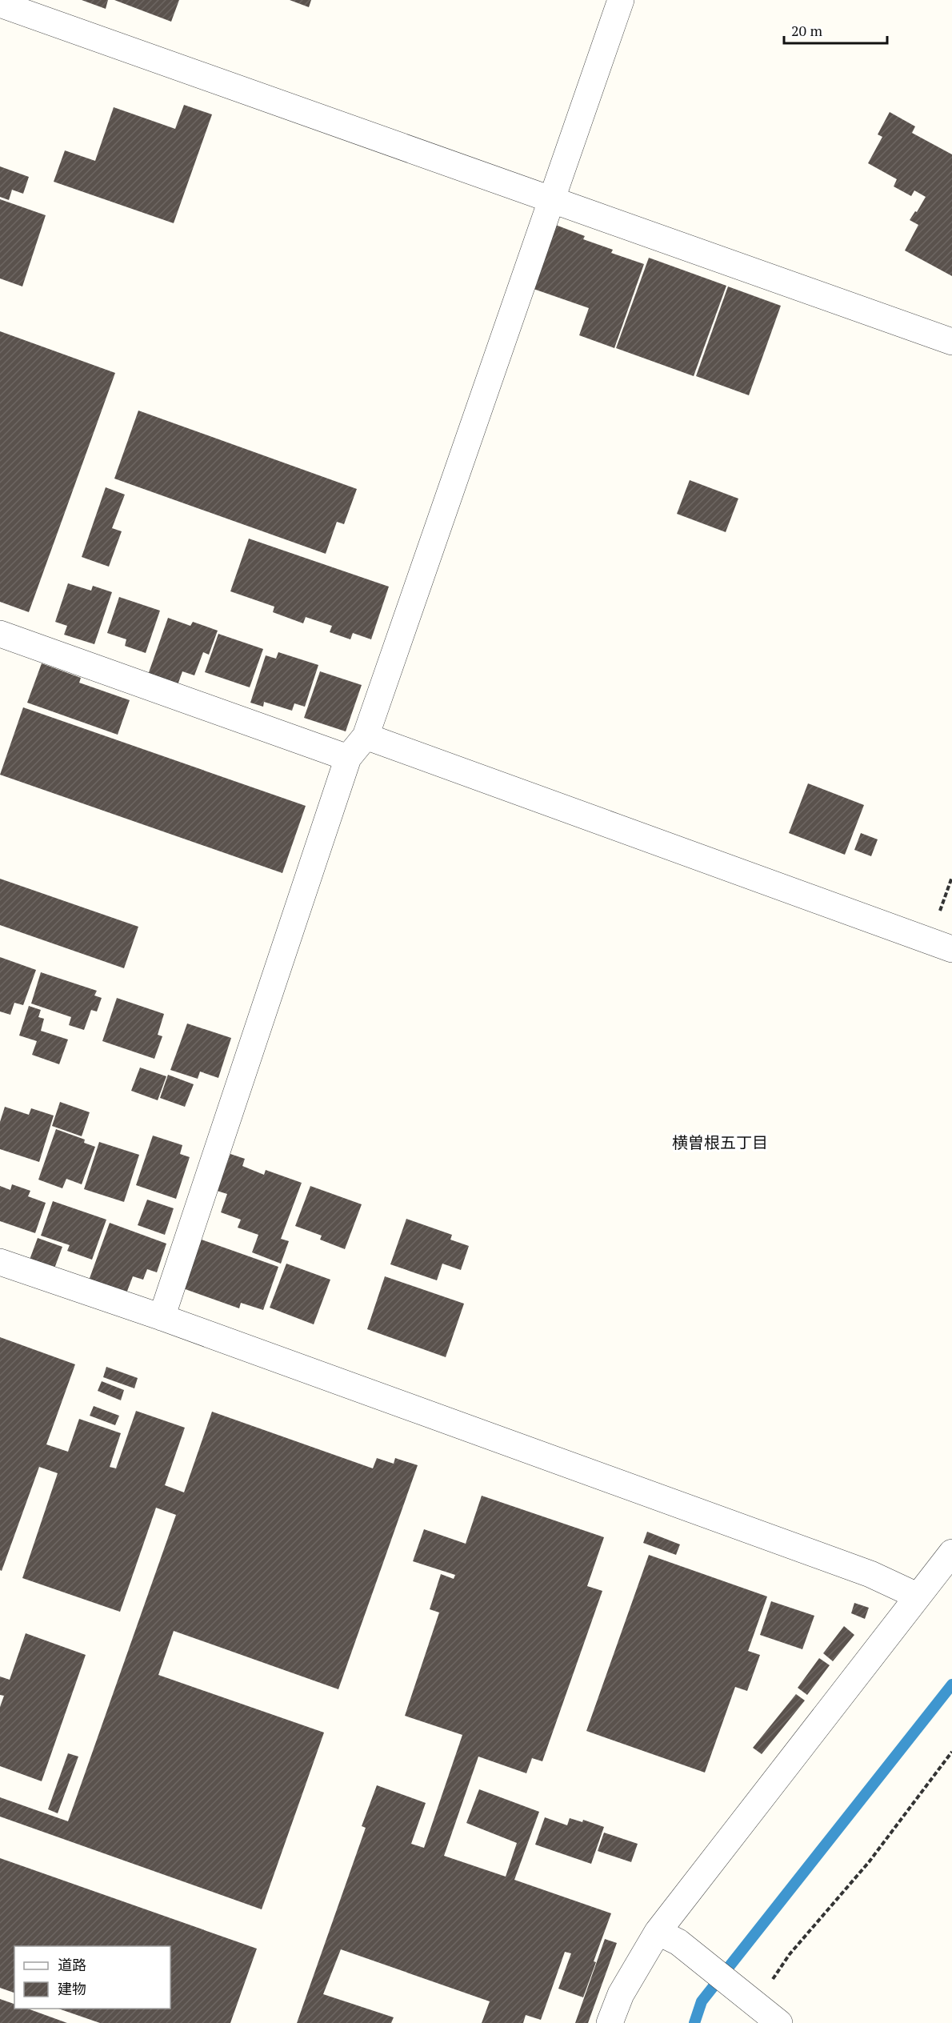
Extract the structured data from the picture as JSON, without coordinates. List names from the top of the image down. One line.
{"districts":["横曽根五丁目"],"legend":["道路","建物"],"scale_bar":"20 m"}
